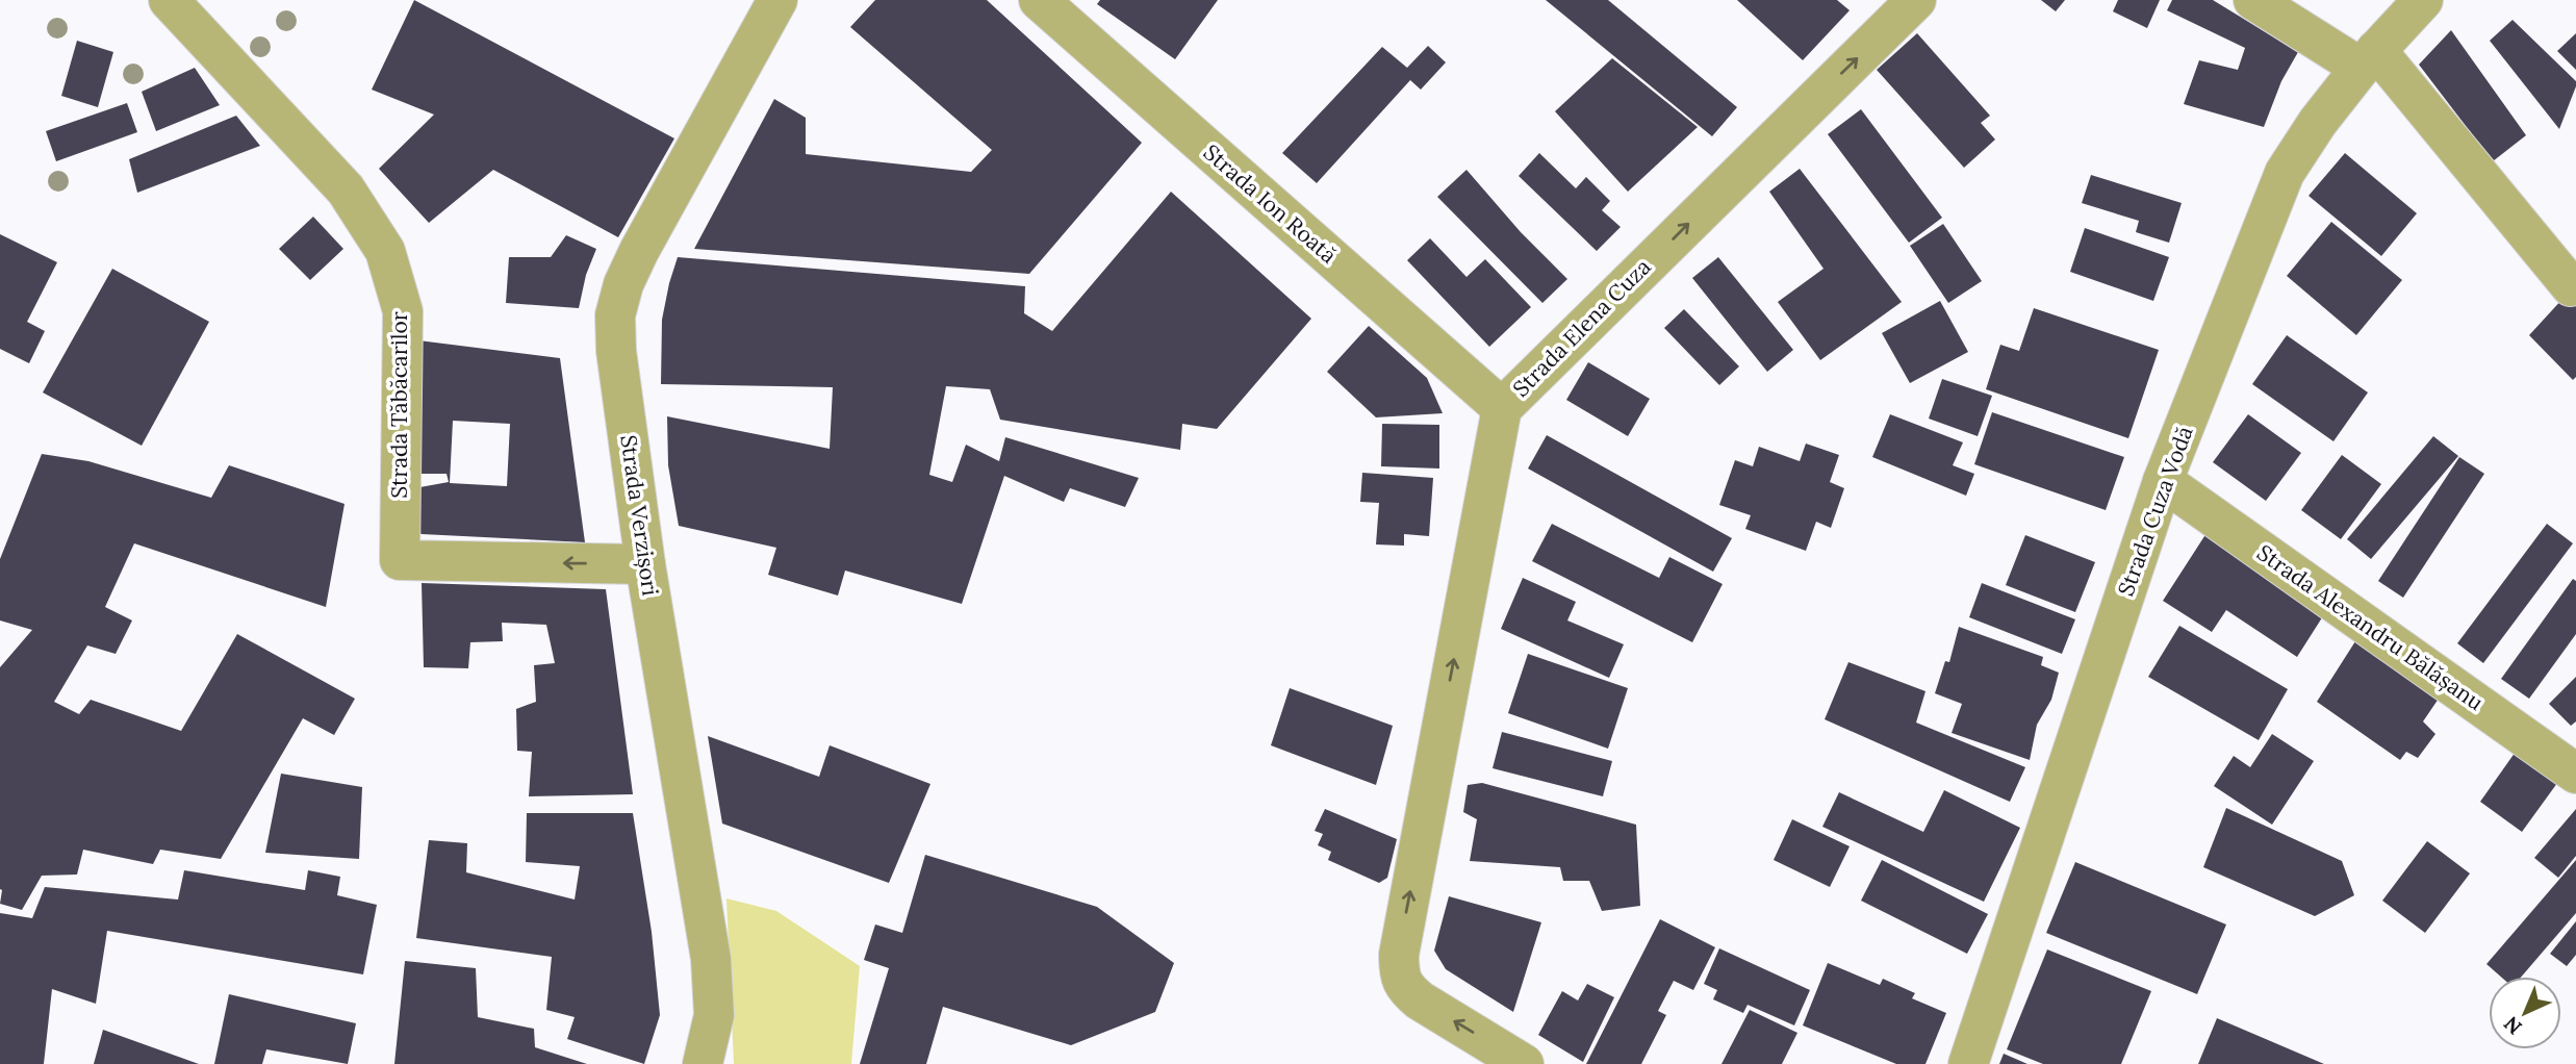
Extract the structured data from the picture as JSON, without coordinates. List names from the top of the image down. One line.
{"streets":{"street":["Strada Ion Roată","Strada Elena Cuza","Strada Tăbăcarilor","Strada Cuza Vodă","Strada Verzișori","Strada Alexandru Bălășanu"]},"crossings":[["Strada Ion Roată","Strada Elena Cuza"],["Strada Tăbăcarilor","Strada Verzișori"],["Strada Cuza Vodă","Strada Alexandru Bălășanu"]],"one_way":["Strada Elena Cuza","Strada Tăbăcarilor"],"north":"bottom left"}
